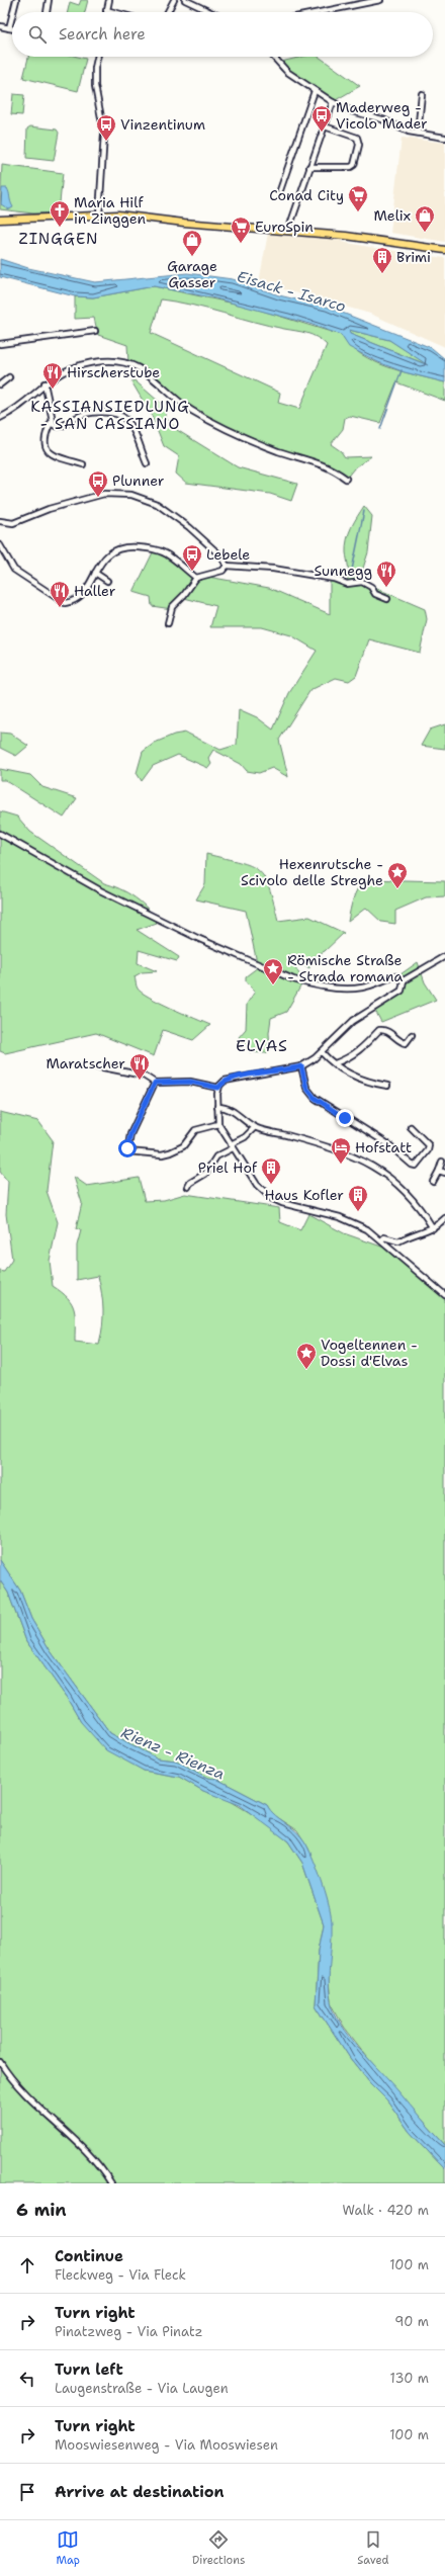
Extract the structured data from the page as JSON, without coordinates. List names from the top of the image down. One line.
{"districts":["ZINGGEN","KASSIANSIEDLUNG - SAN CASSIANO","ELVAS"],"water":["Eisack - Isarco","Rienz - Rienza"],"places":{"bus stop":["Maderweg - Vicolo Mader","Vinzentinum","Plunner","Lebele"],"supermarket":["Conad City","EuroSpin"],"church":["Maria Hilf in Zinggen"],"shop":["Melix","Garage Gasser"],"building":["Brimi","Priel Hof","Haus Kofler"],"restaurant":["Hirscherstube","Sunnegg","Haller","Maratscher"],"place":["Hexenrutsche - Scivolo delle Streghe","Römische Straße - Strada romana","Vogeltennen - Dossi d'Elvas"],"hotel":["Hofstatt"]},"page":{"search":"Search here","heading":["6 min","Walk · 420 m"],"list":[["Continue","Fleckweg - Via Fleck","100 m"],["Turn right","Pinatzweg - Via Pinatz","90 m"],["Turn left","Laugenstraße - Via Laugen","130 m"],["Turn right","Mooswiesenweg - Via Mooswiesen","100 m"],"Arrive at destination"],"nav":["Map","Directions","Saved"]}}
